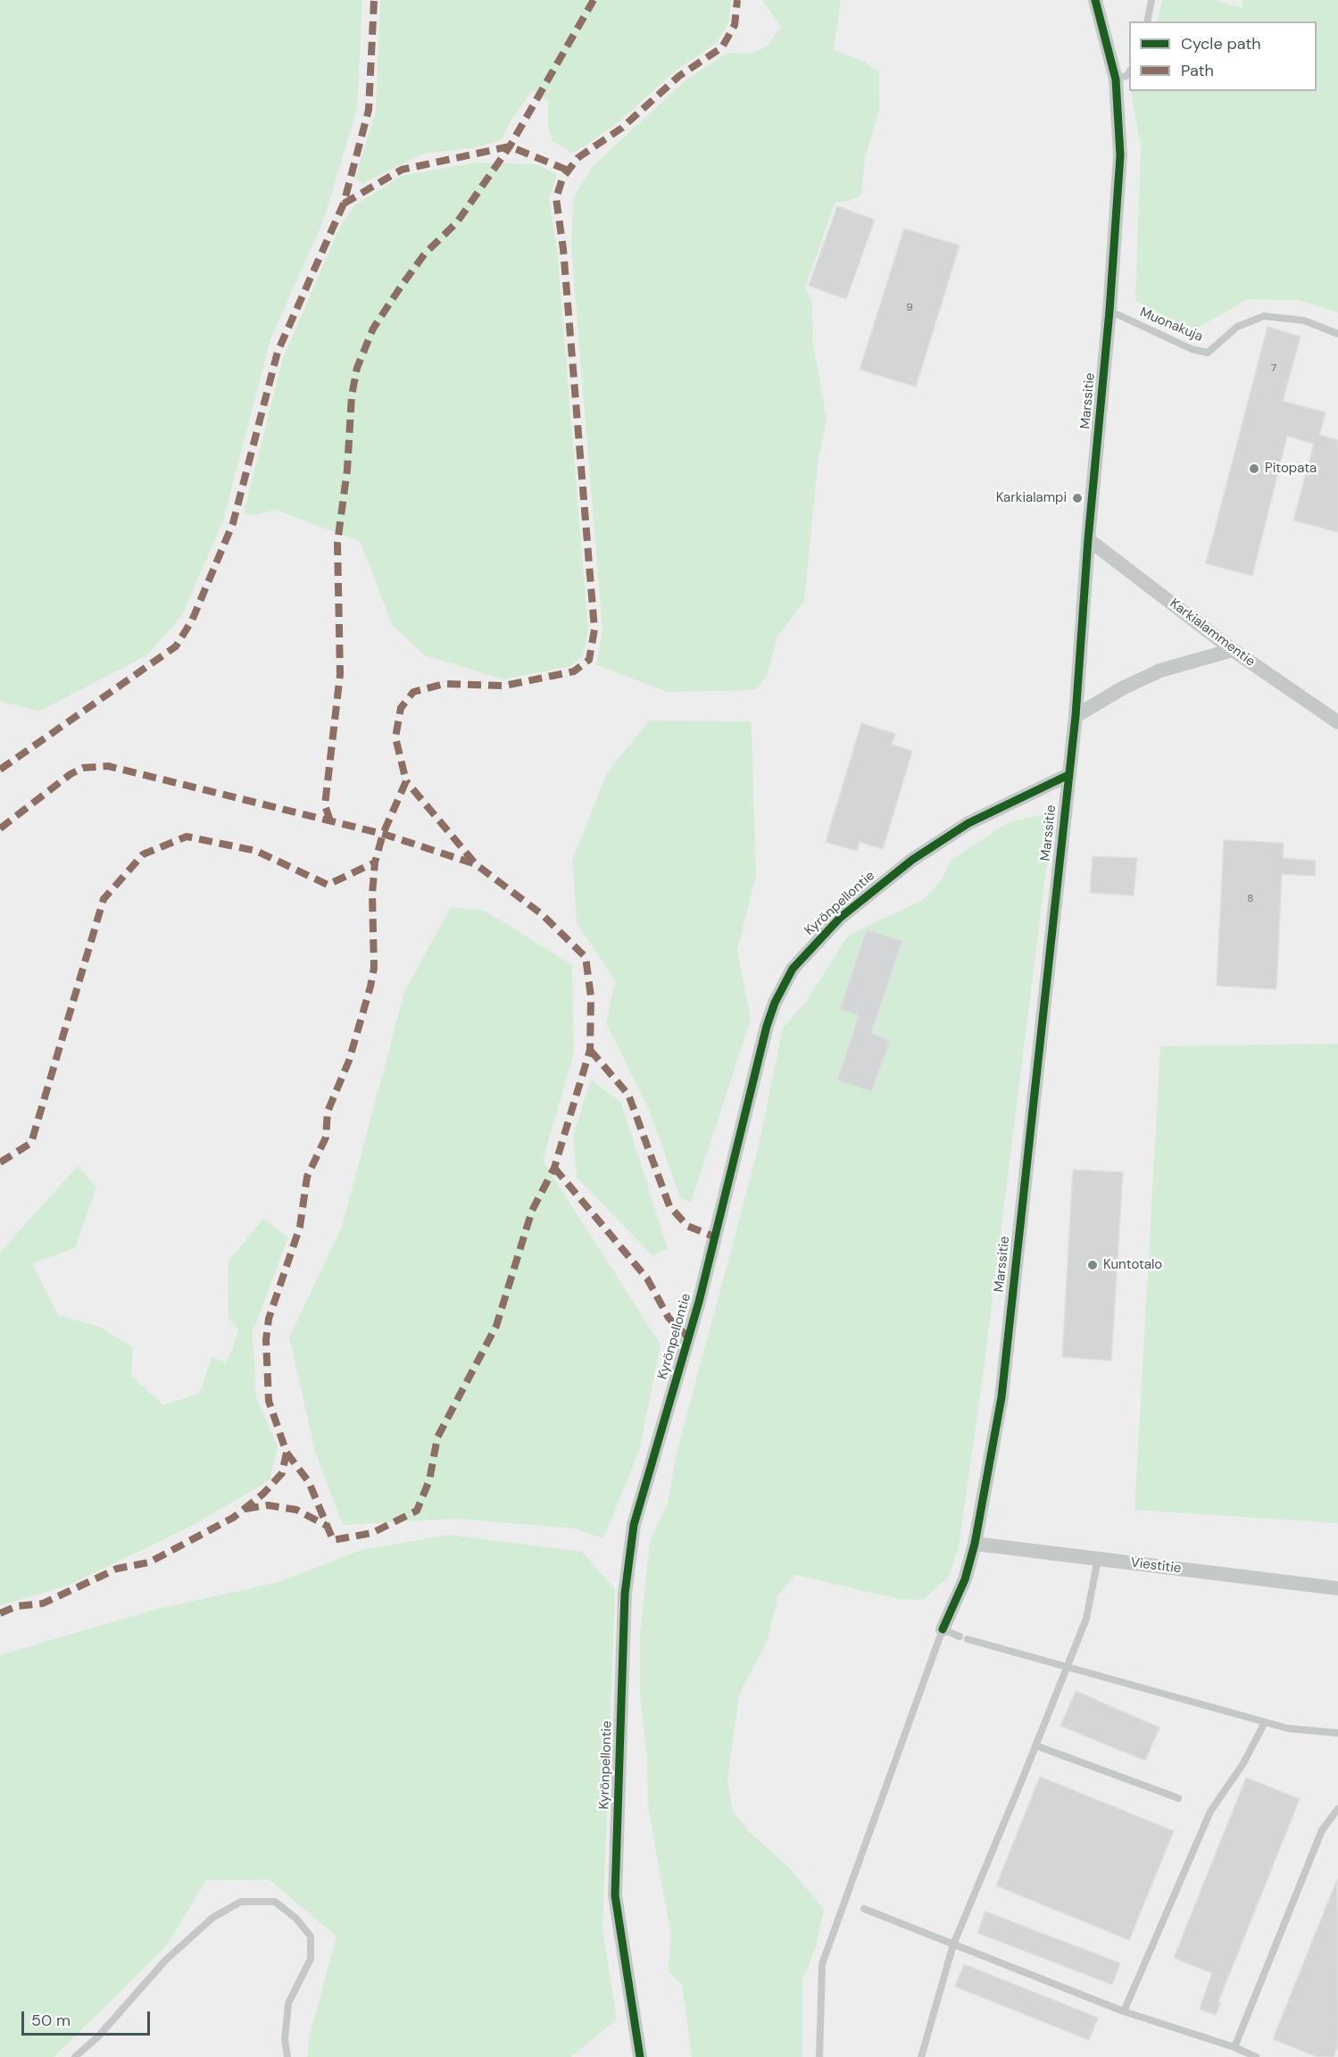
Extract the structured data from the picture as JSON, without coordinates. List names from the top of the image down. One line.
{"streets":{"street":["Marssitie","Karkialammentie","Kyrönpellontie","Viestitie"],"lane":["Muonakuja"]},"crossings":[["Muonakuja","Marssitie"],["Marssitie","Karkialammentie"],["Marssitie","Kyrönpellontie"],["Marssitie","Viestitie"]],"places":["Pitopata","Karkialampi","Kuntotalo"],"house_numbers":["9","7","8"],"legend":["Cycle path","Path"],"scale_bar":"50 m"}
